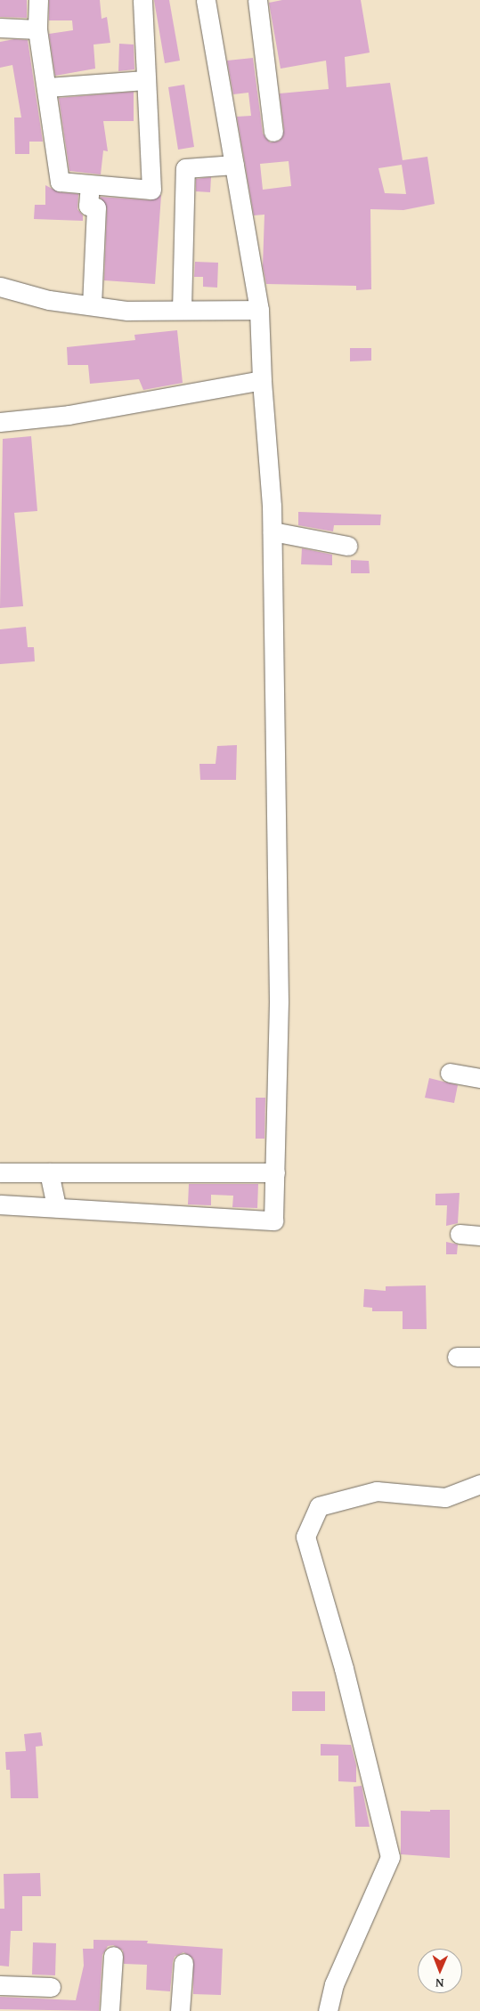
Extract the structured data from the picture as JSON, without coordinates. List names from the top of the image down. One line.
{"north":"bottom"}
